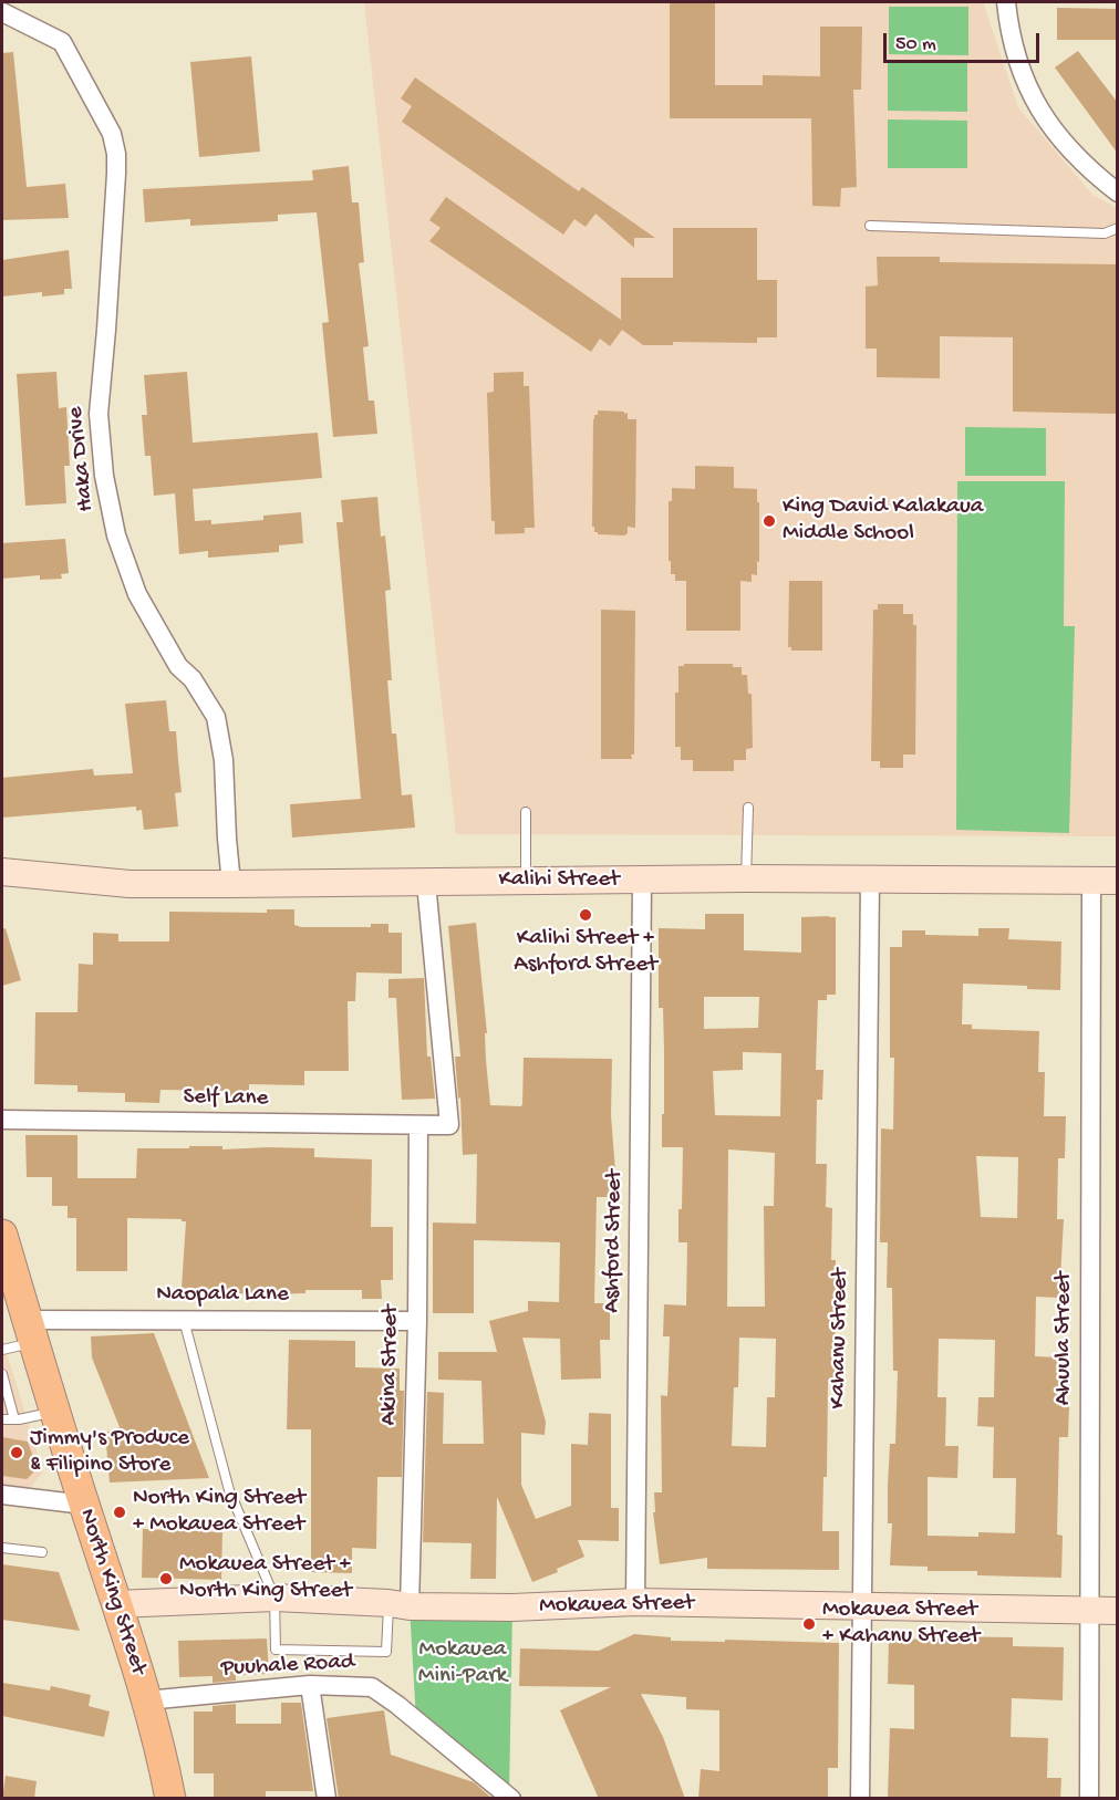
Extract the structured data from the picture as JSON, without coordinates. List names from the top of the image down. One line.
{"streets":{"main road":["Kalihi Street","North King Street","Mokauea Street"],"street":["Haka Drive","Self Lane","Ashford Street","Naopala Lane","Kahanu Street","Ahuula Street","Akina Street","Puuhale Road"]},"crossings":[["Haka Drive","Kalihi Street"],["Kalihi Street","Self Lane"],["Kalihi Street","Ashford Street"],["Kalihi Street","Kahanu Street"],["Kalihi Street","Ahuula Street"],["Self Lane","Akina Street"],["Ashford Street","Mokauea Street"],["Naopala Lane","Akina Street"],["Naopala Lane","North King Street"],["Kahanu Street","Mokauea Street"],["Ahuula Street","Mokauea Street"],["Akina Street","Mokauea Street"],["North King Street","Mokauea Street"],["North King Street","Puuhale Road"]],"parks":["Mokauea Mini-Park"],"places":["King David Kalakaua Middle School","Kalihi Street + Ashford Street","Jimmy's Produce & Filipino Store","North King Street + Mokauea Street","Mokauea Street + North King Street","Mokauea Street + Kahanu Street"],"scale_bar":"50 m"}
